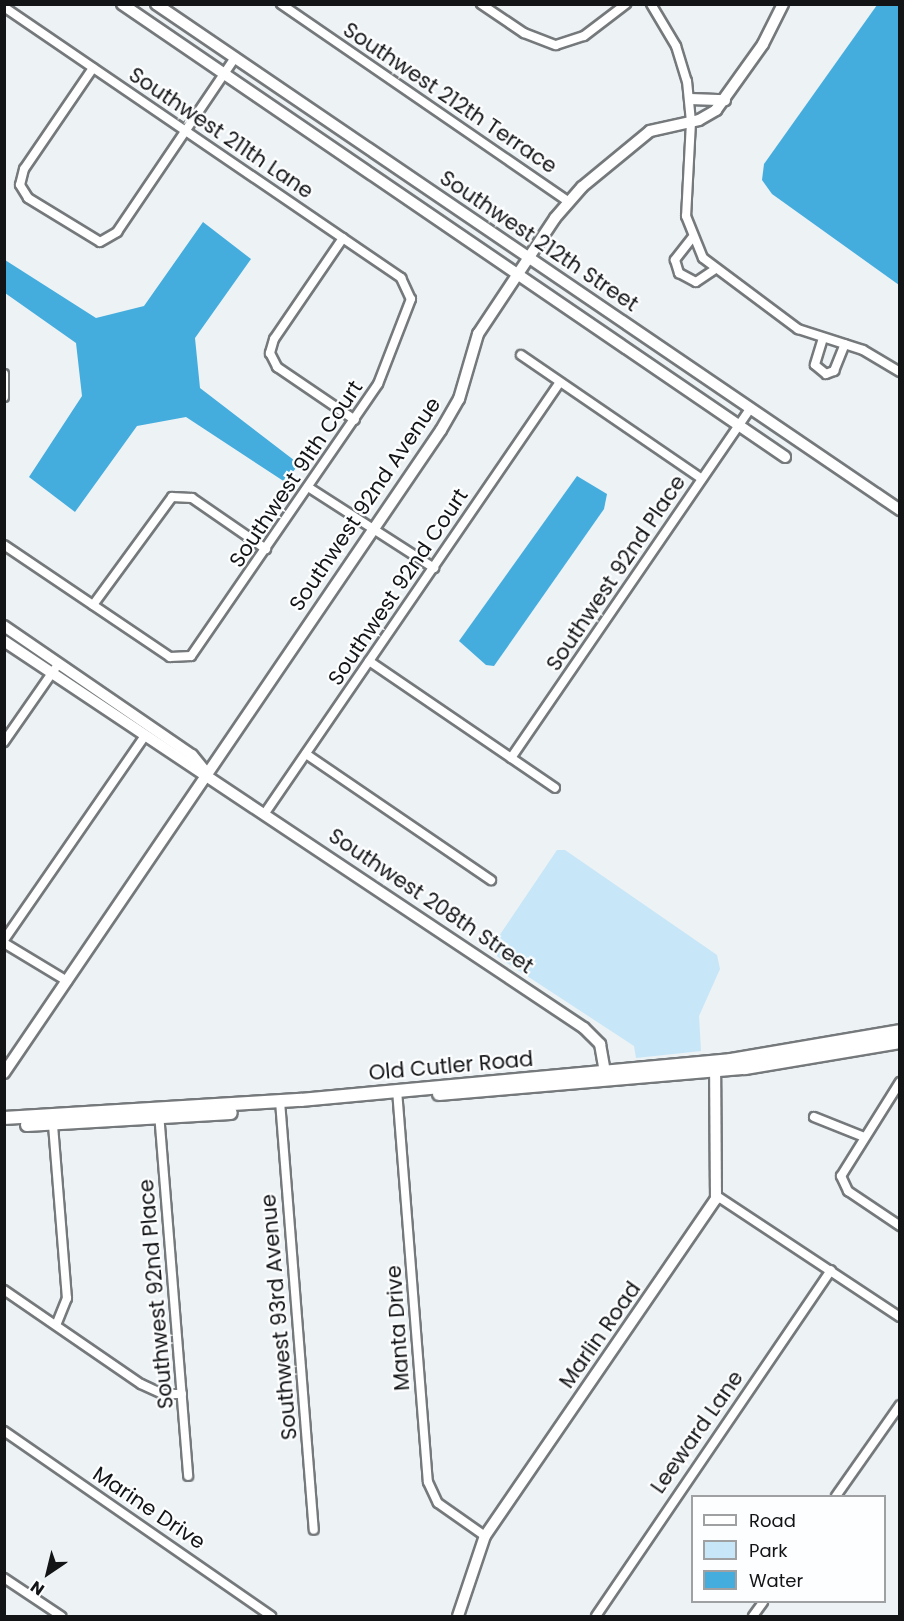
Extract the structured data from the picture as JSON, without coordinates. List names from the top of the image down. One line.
{"streets":{"main road":["Old Cutler Road"],"street":["Southwest 212th Terrace","Southwest 211th Lane","Southwest 212th Street","Southwest 91th Court","Southwest 92nd Avenue","Southwest 92nd Place","Southwest 92nd Court","Southwest 208th Street","Southwest 93rd Avenue","Manta Drive","Marlin Road","Leeward Lane","Marine Drive"]},"crossings":[["Southwest 212th Terrace","Southwest 92nd Avenue"],["Southwest 211th Lane","Southwest 91th Court"],["Southwest 212th Street","Southwest 92nd Avenue"],["Southwest 212th Street","Southwest 92nd Place"],["Southwest 92nd Avenue","Southwest 208th Street"],["Southwest 92nd Place","Old Cutler Road"],["Southwest 92nd Court","Southwest 208th Street"],["Southwest 208th Street","Old Cutler Road"],["Old Cutler Road","Southwest 93rd Avenue"],["Old Cutler Road","Manta Drive"],["Manta Drive","Marlin Road"]],"legend":["Road","Park","Water"],"north":"bottom left"}
